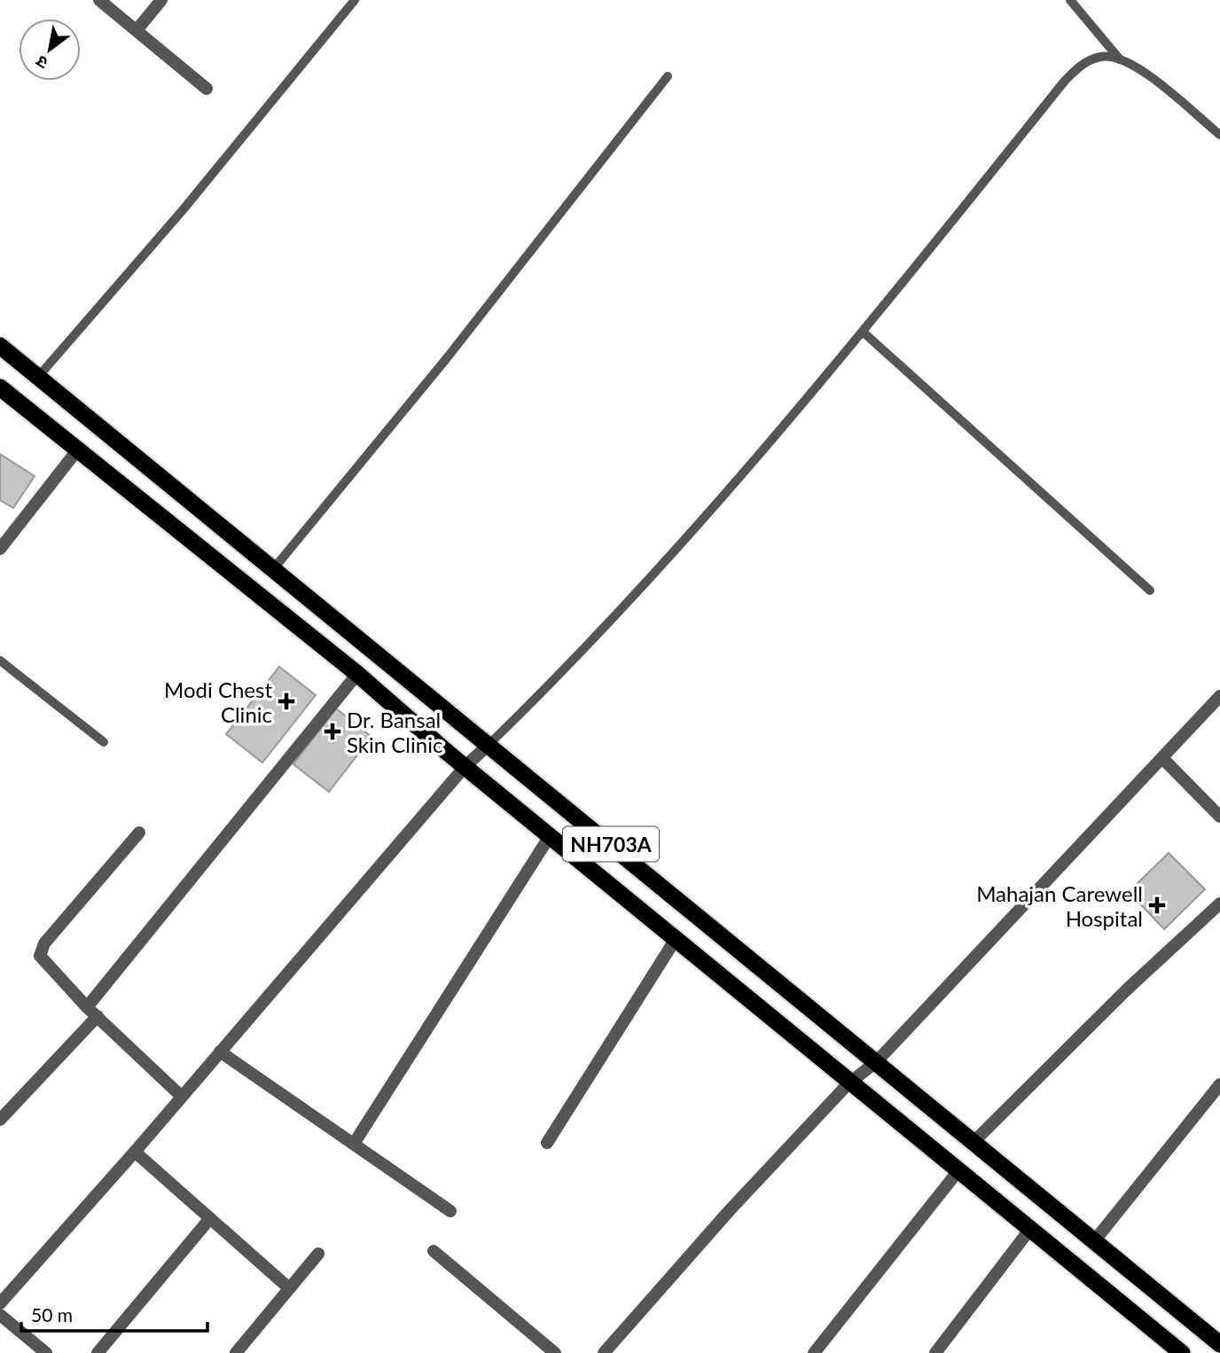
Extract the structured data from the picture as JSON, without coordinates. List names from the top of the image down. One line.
{"streets":{"highway":["NH703A"]},"places":{"health":["Modi Chest Clinic","Dr. Bansal Skin Clinic","Mahajan Carewell Hospital"]},"scale_bar":"50 m","north":"bottom left"}
